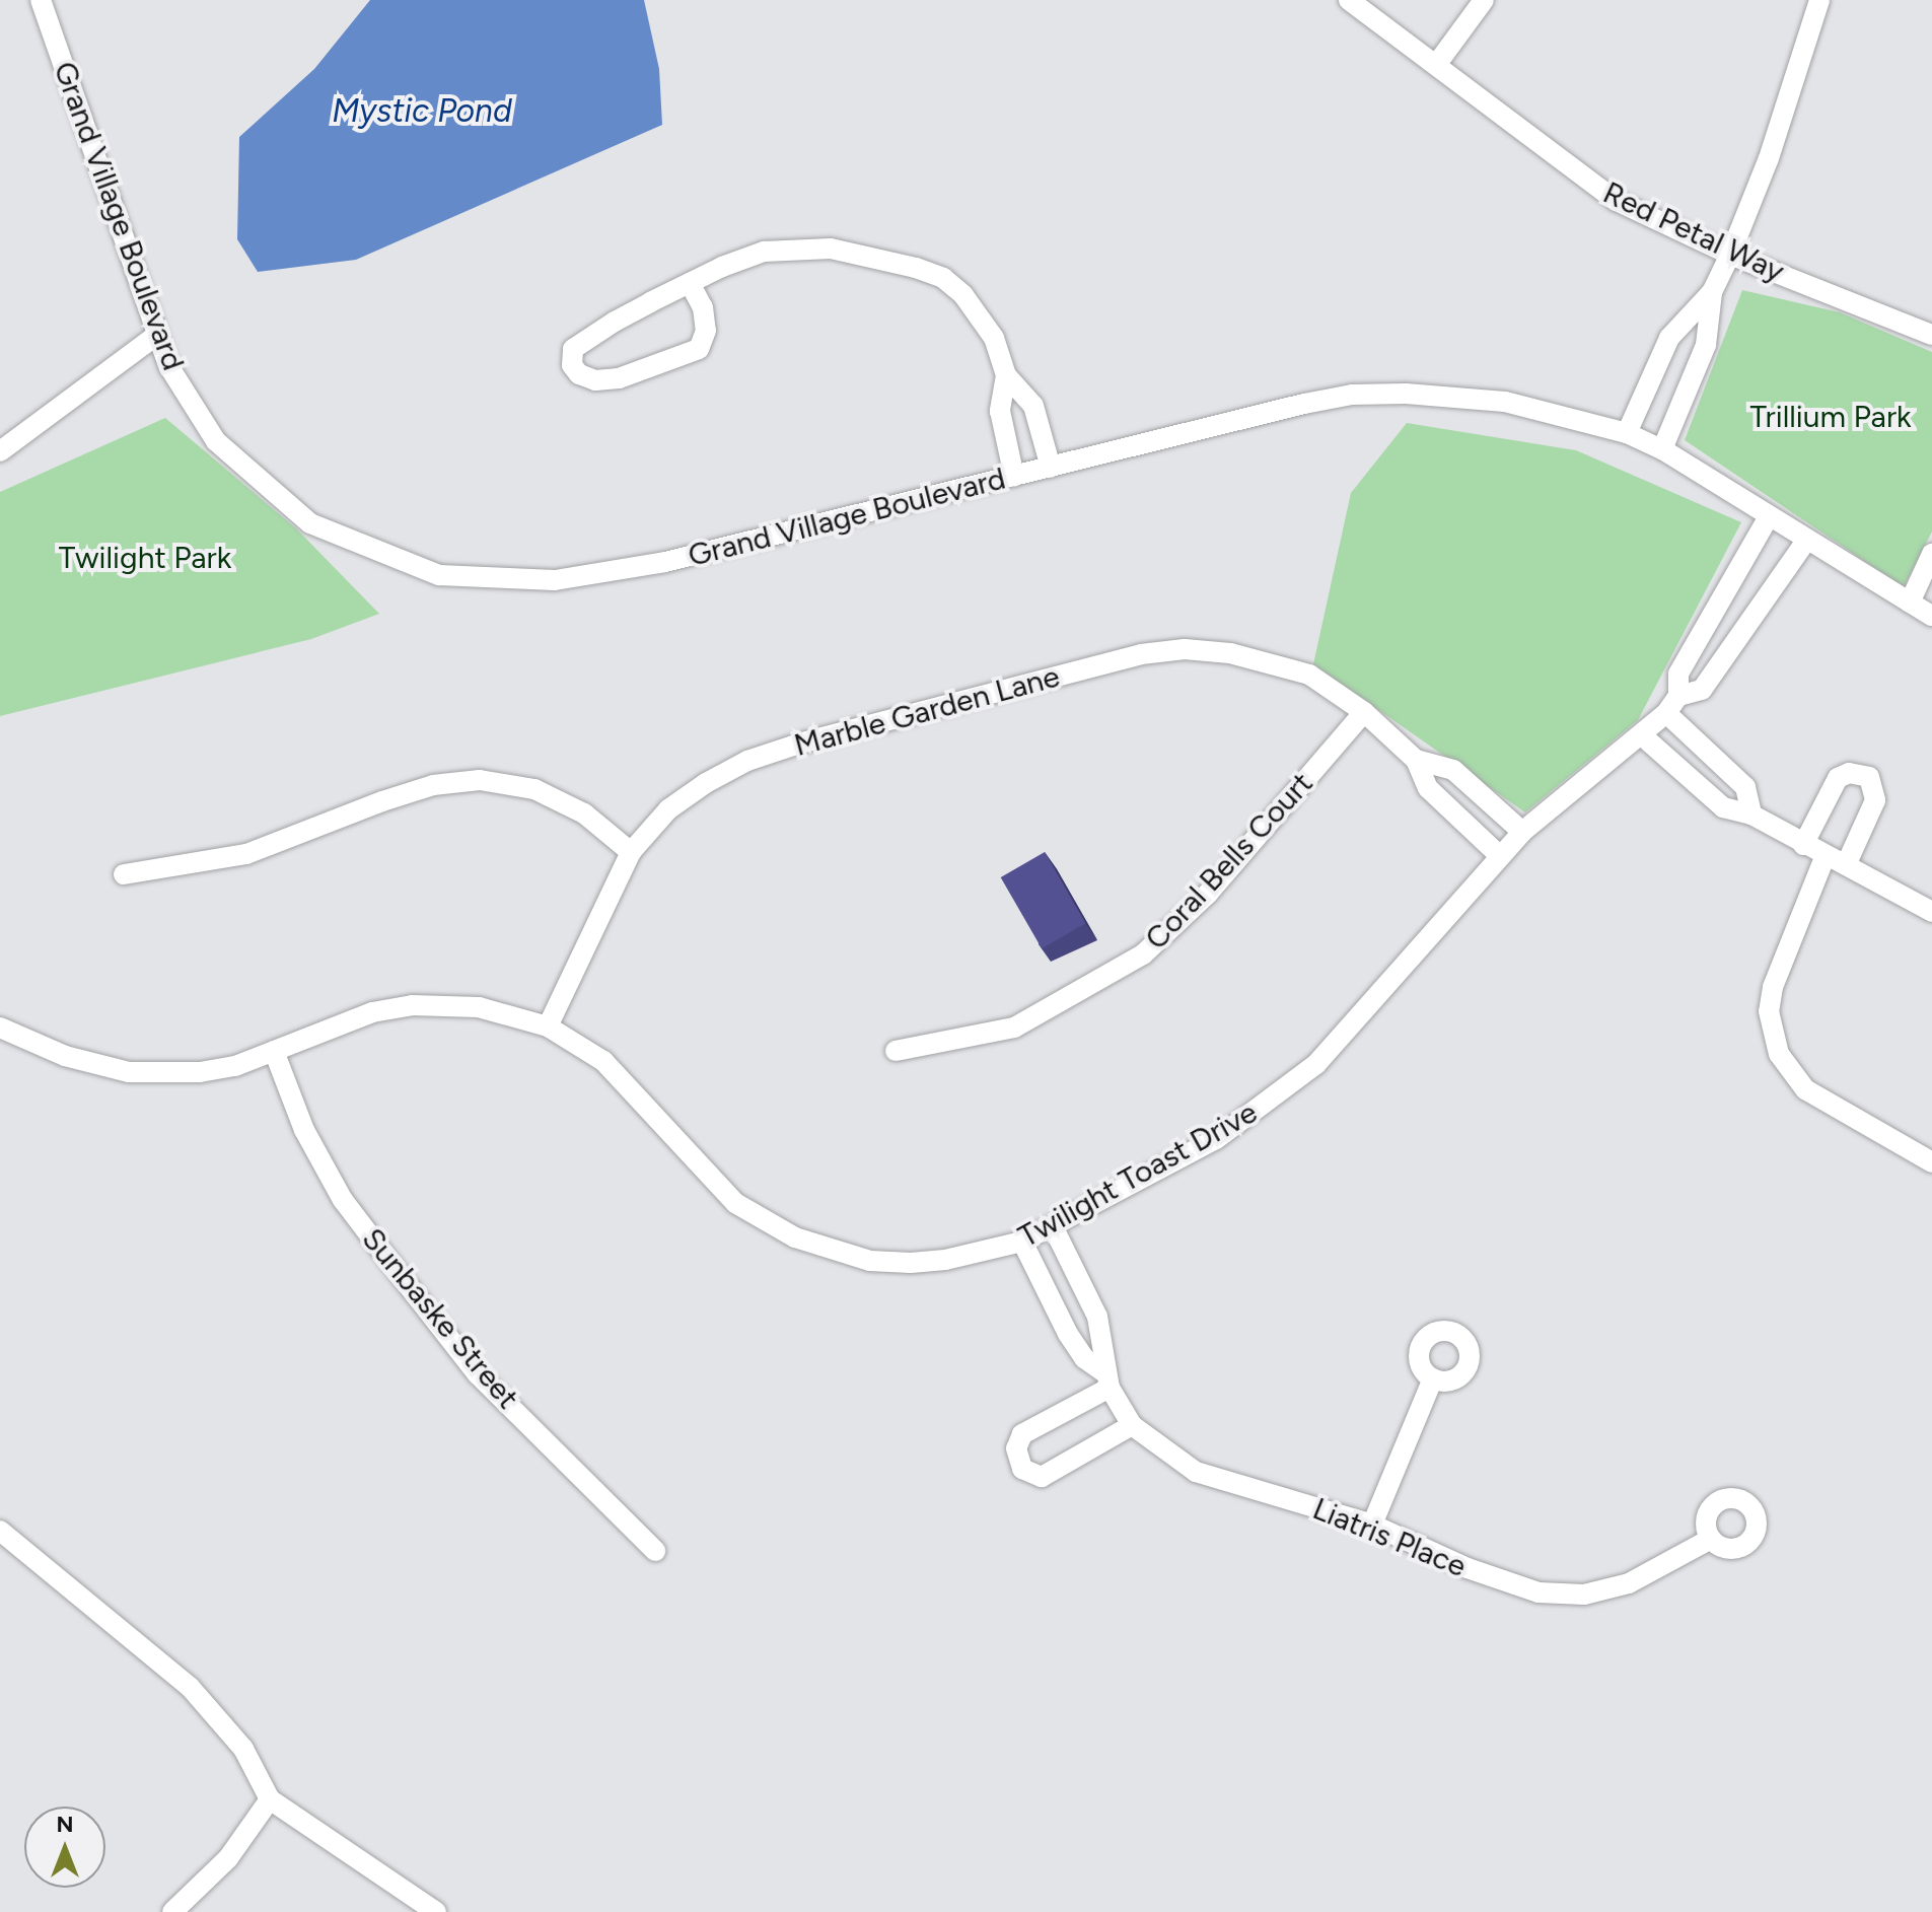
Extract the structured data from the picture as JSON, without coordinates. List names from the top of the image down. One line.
{"streets":{"street":["Grand Village Boulevard","Red Petal Way","Marble Garden Lane","Coral Bells Court","Twilight Toast Drive","Sunbaske Street","Liatris Place"]},"crossings":[["Grand Village Boulevard","Twilight Toast Drive"],["Marble Garden Lane","Coral Bells Court"],["Marble Garden Lane","Twilight Toast Drive"],["Twilight Toast Drive","Sunbaske Street"],["Twilight Toast Drive","Liatris Place"]],"water":["Mystic Pond"],"parks":["Trillium Park","Twilight Park"],"north":"top"}
